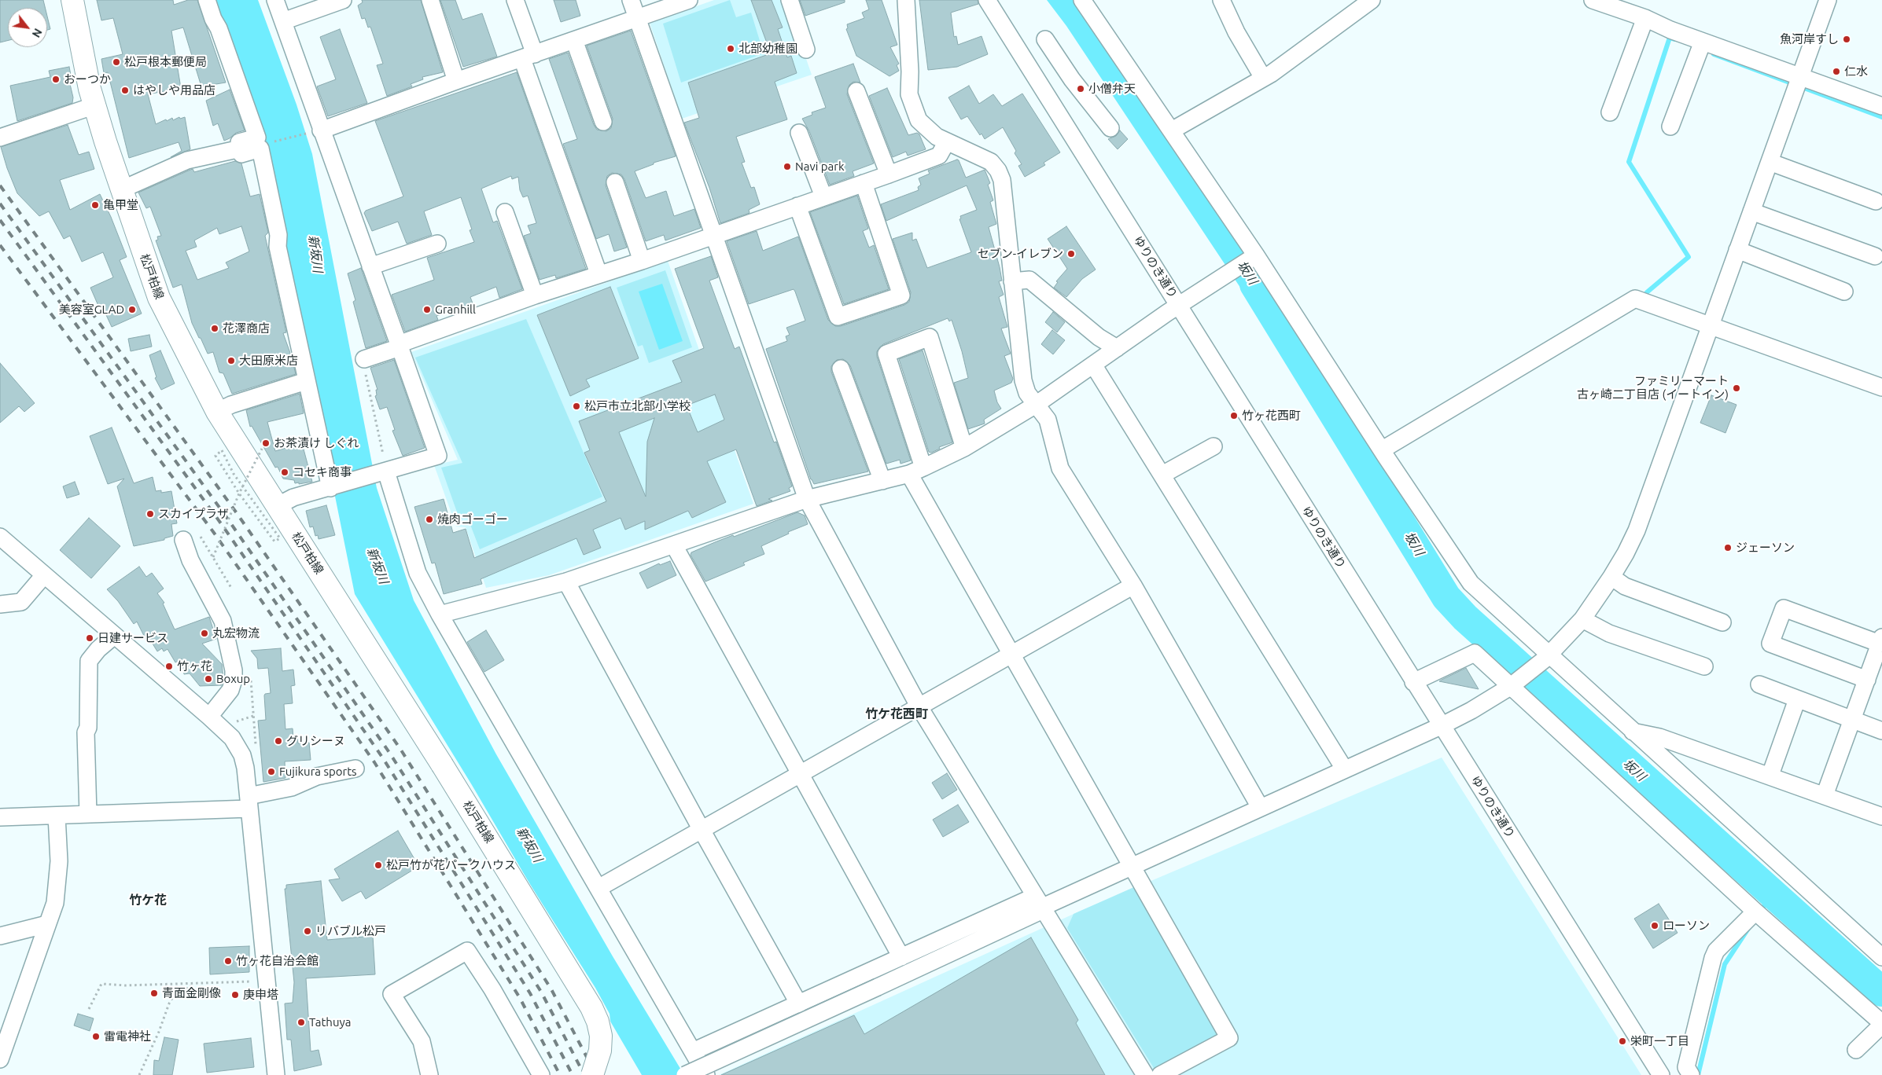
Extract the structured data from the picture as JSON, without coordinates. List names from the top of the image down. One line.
{"streets":{"main road":["松戸柏線"],"street":["ゆりのき通り"]},"districts":["竹ケ花西町","竹ケ花"],"water":["新坂川","坂川"],"places":["魚河岸すし","北部幼稚園","松戸根本郵便局","仁水","おーつか","小僧弁天","はやしや用品店","Navi park","亀甲堂","セブン-イレブン","美容室GLAD","Granhill","花澤商店","大田原米店","ファミリーマート 古ヶ崎二丁目店 (イートイン)","松戸市立北部小学校","竹ヶ花西町","お茶漬け しぐれ","コセキ商事","スカイプラザ","焼肉ゴーゴー","ジェーソン","丸宏物流","日建サービス","竹ヶ花","Boxup","グリシーヌ","Fujikura sports","松戸竹が花パークハウス","ローソン","リバブル松戸","竹ヶ花自治会館","青面金剛像","庚申塔","Tathuya","雷電神社","栄町一丁目"],"north":"bottom right"}
